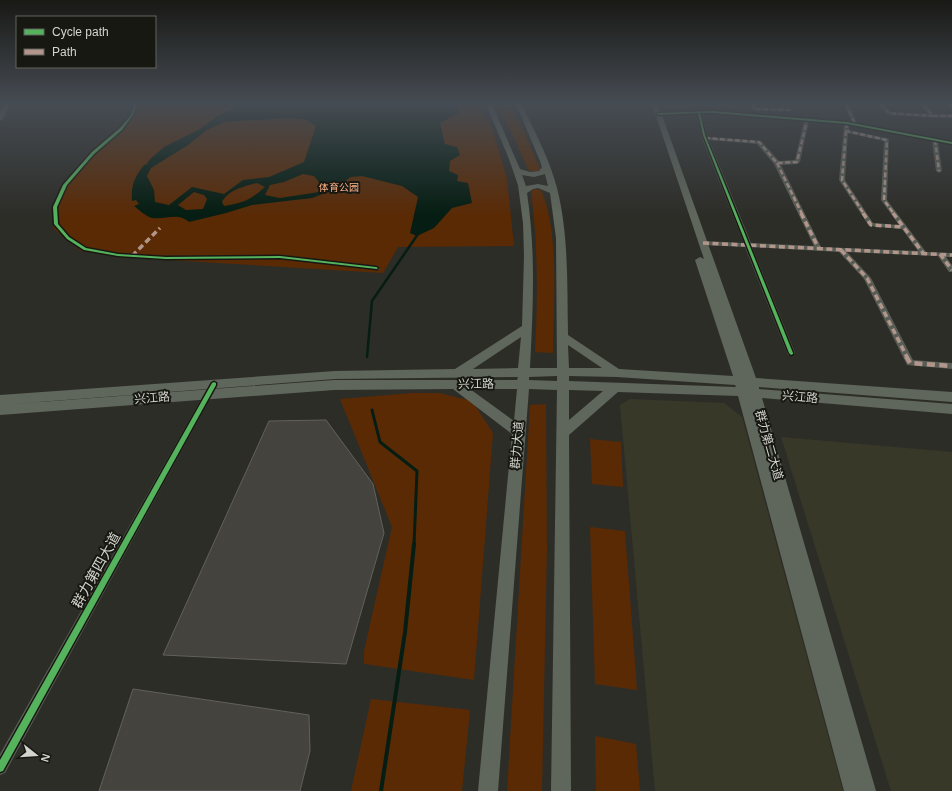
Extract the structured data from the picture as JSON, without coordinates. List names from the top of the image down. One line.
{"streets":{"main road":["兴江路","群力大道","群力第二大道"],"street":["群力第四大道"]},"crossings":[["兴江路","群力大道"],["兴江路","群力第二大道"],["兴江路","群力第四大道"]],"parks":["体育公园"],"legend":["Cycle path","Path"],"north":"right"}
